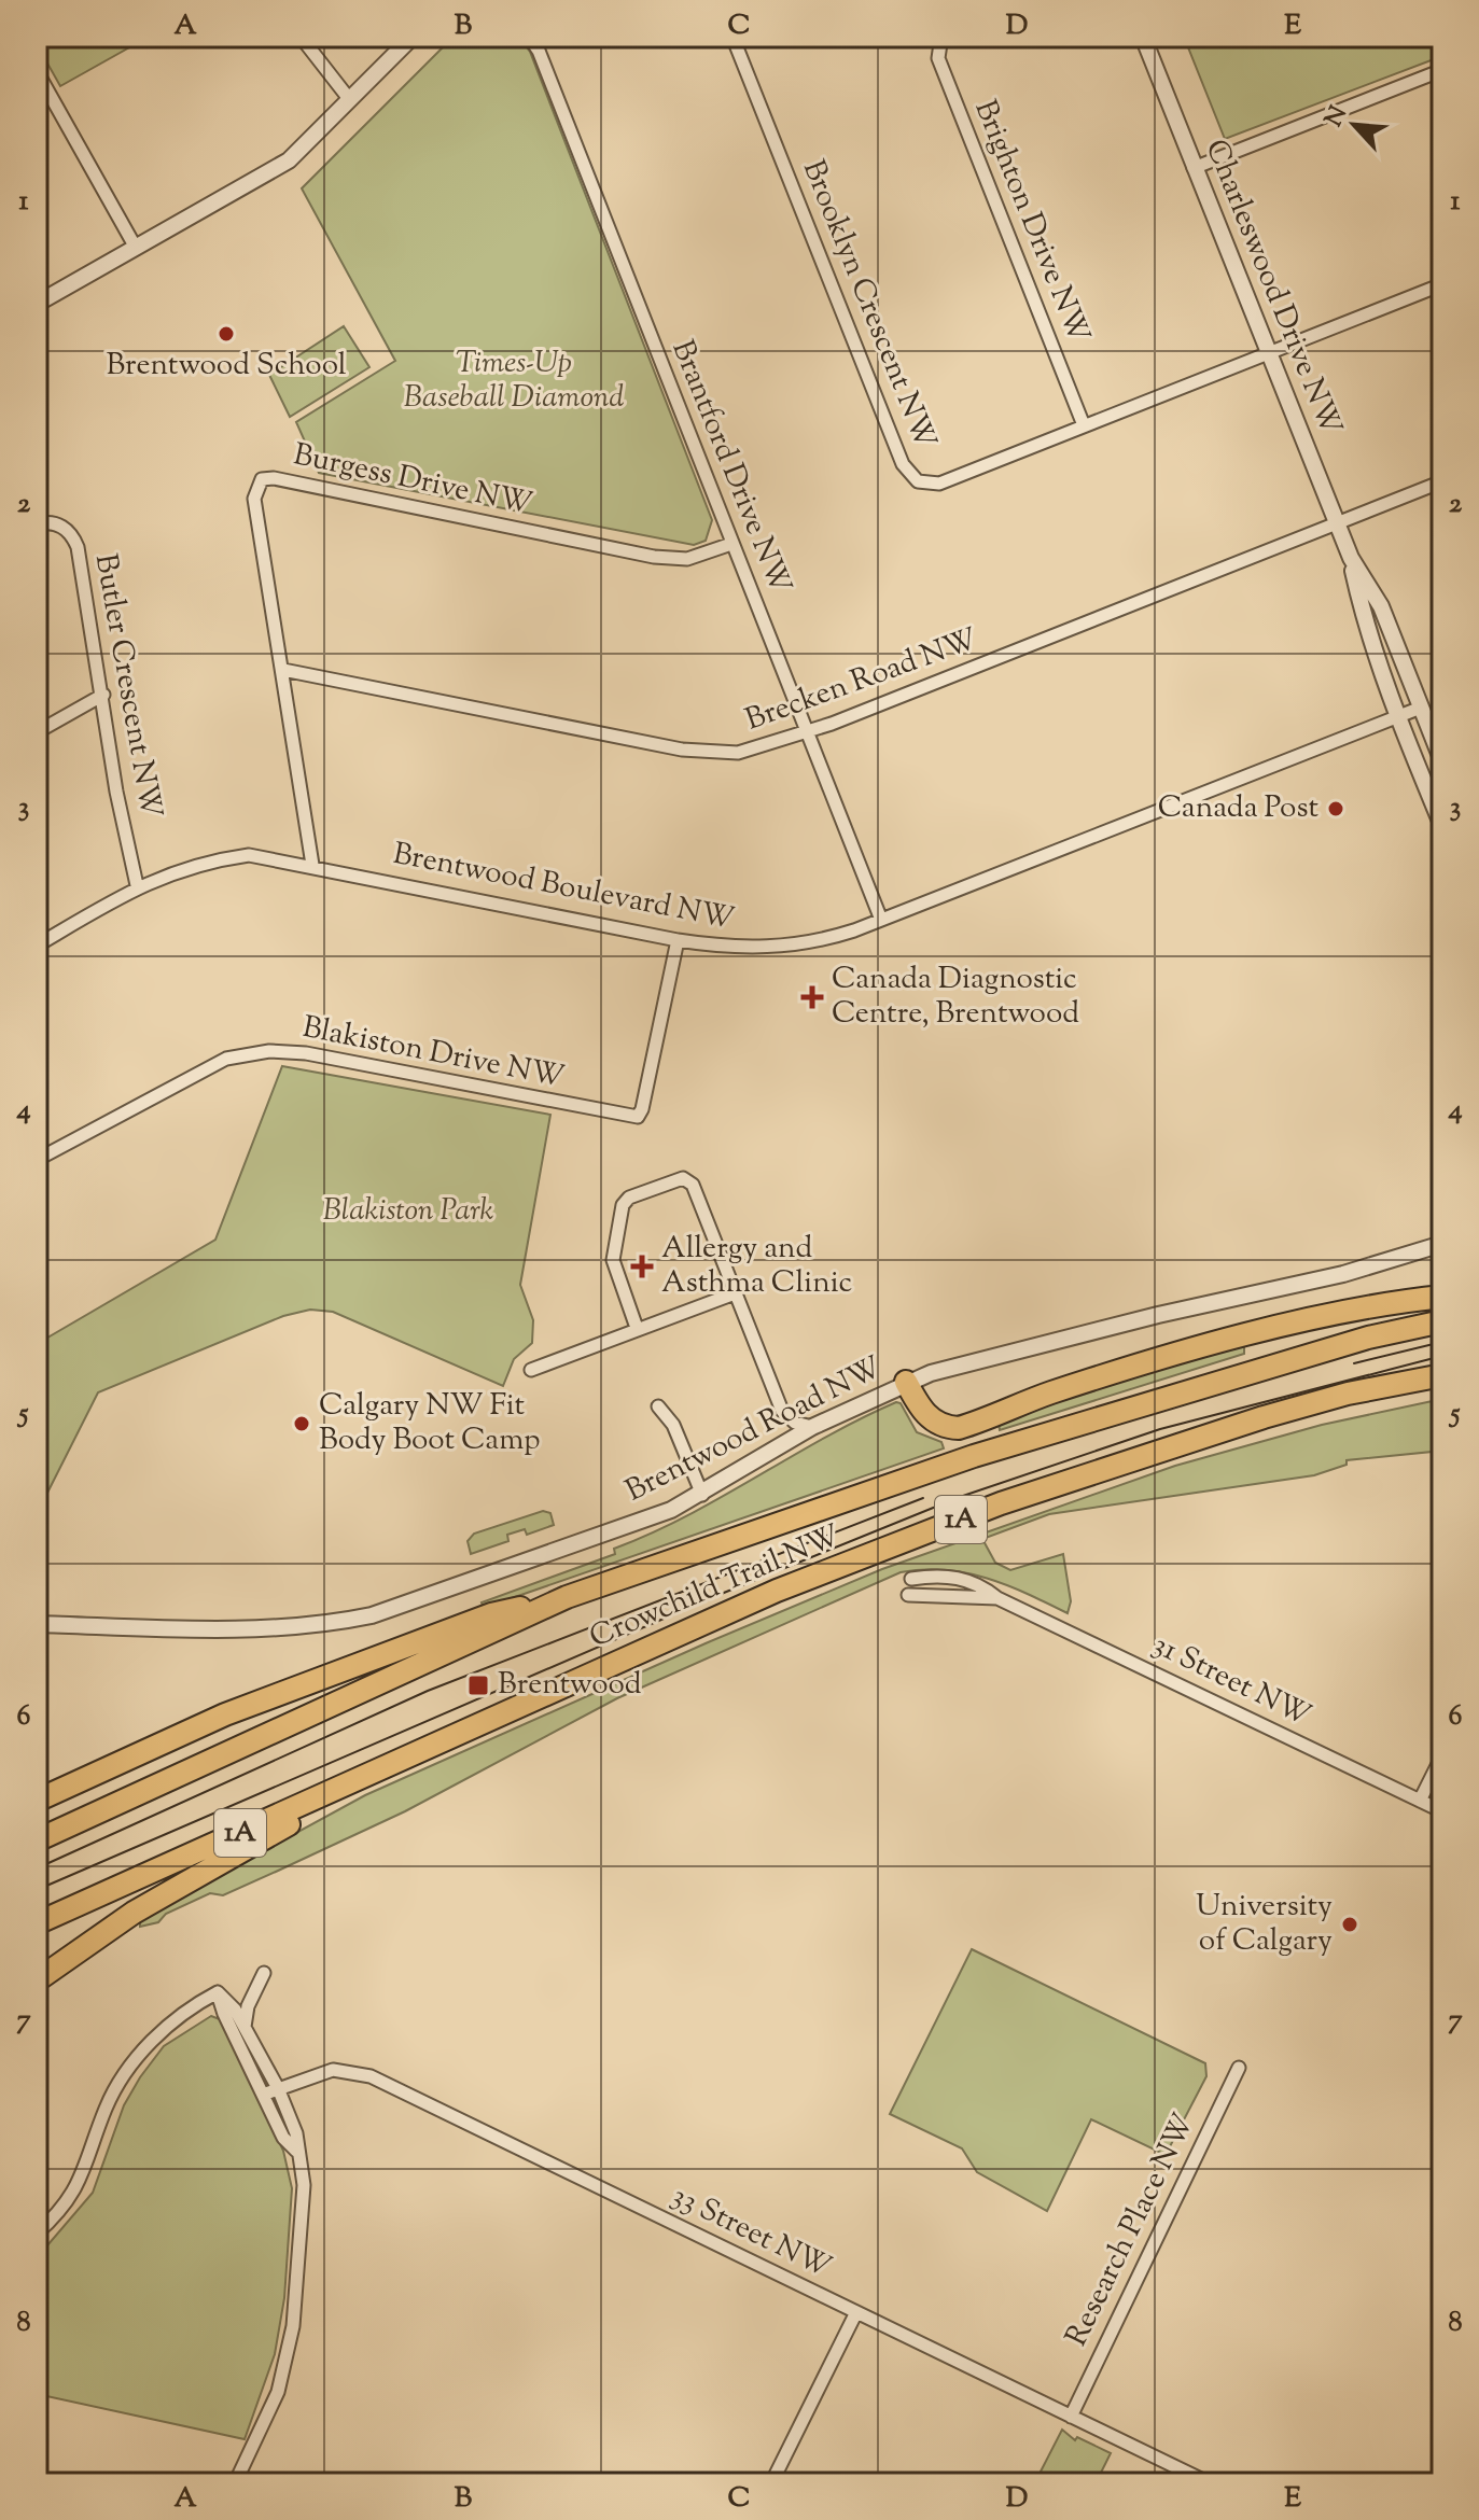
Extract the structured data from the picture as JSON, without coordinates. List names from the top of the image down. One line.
{"streets":{"highway":["1A","Crowchild Trail NW"],"street":["Brighton Drive NW","Charleswood Drive NW","Brooklyn Crescent NW","Brantford Drive NW","Burgess Drive NW","Brecken Road NW","Butler Crescent NW","Brentwood Boulevard NW","Blakiston Drive NW","Brentwood Road NW","31 Street NW","Research Place NW","33 Street NW"]},"crossings":[["Brighton Drive NW","Brooklyn Crescent NW"],["Charleswood Drive NW","Brooklyn Crescent NW"],["Charleswood Drive NW","Brecken Road NW"],["Charleswood Drive NW","Brentwood Boulevard NW"],["Brantford Drive NW","Burgess Drive NW"],["Brantford Drive NW","Brecken Road NW"],["Brantford Drive NW","Brentwood Boulevard NW"],["Burgess Drive NW","Brecken Road NW"],["Burgess Drive NW","Brentwood Boulevard NW"],["Butler Crescent NW","Brentwood Boulevard NW"],["Brentwood Boulevard NW","Blakiston Drive NW"],["Research Place NW","33 Street NW"]],"parks":["Times-Up Baseball Diamond","Blakiston Park"],"places":{"other":["Brentwood School","Canada Post","Calgary NW Fit Body Boot Camp","University of Calgary"],"health":["Canada Diagnostic Centre, Brentwood","Allergy and Asthma Clinic"],"transit":["Brentwood"]},"north":"top left","grid":{"columns":["A","B","C","D","E"],"rows":["1","2","3","4","5","6","7","8"]}}
